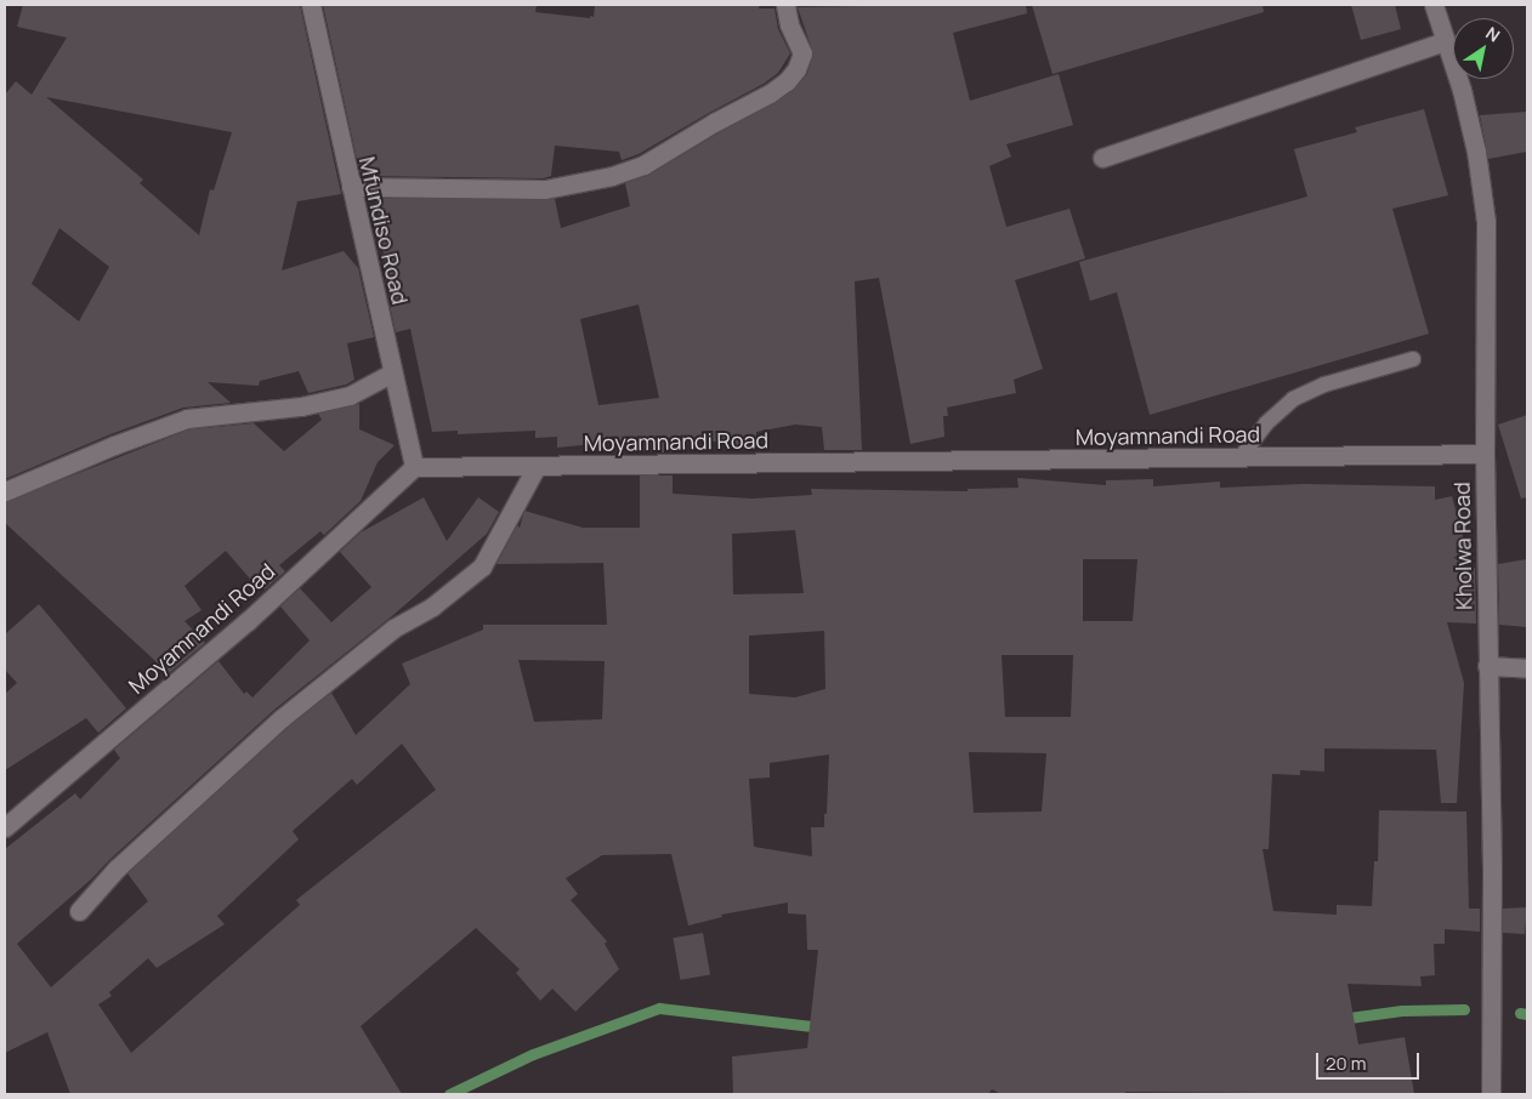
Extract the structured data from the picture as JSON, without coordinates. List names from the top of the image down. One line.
{"streets":{"street":["Mfundiso Road","Moyamnandi Road","Kholwa Road"]},"crossings":[["Mfundiso Road","Moyamnandi Road"],["Moyamnandi Road","Kholwa Road"]],"scale_bar":"20 m","north":"top right"}
